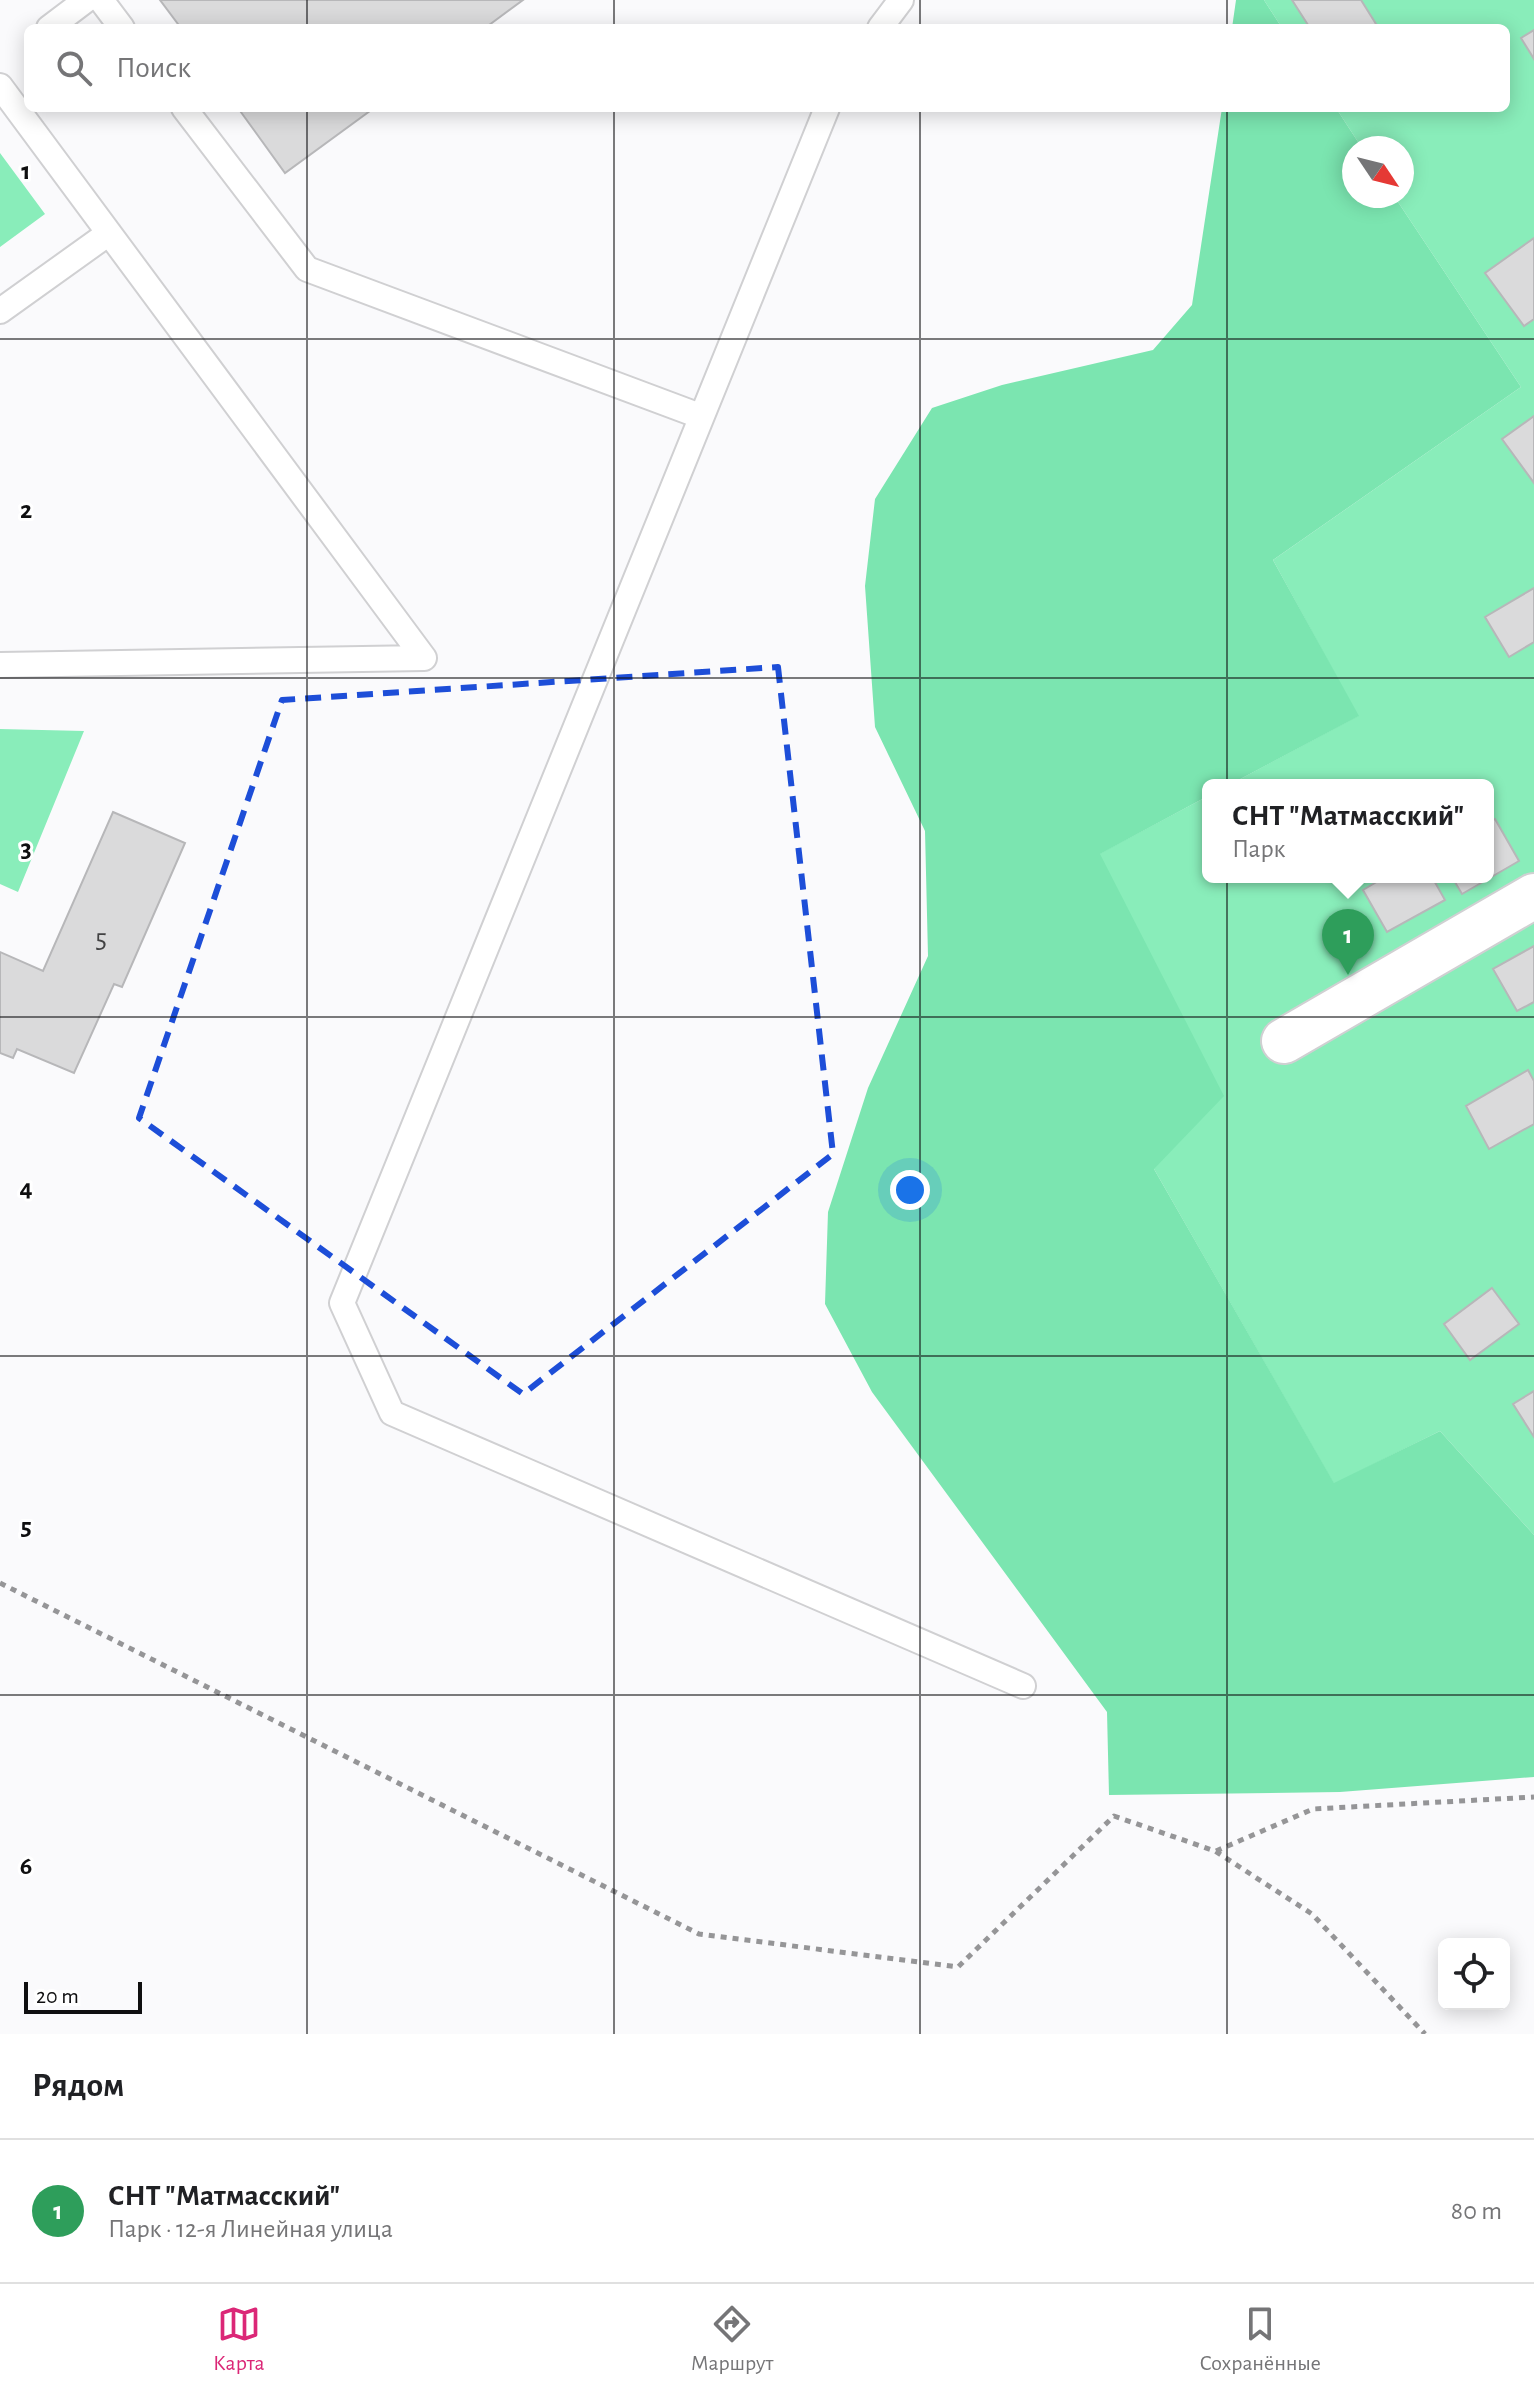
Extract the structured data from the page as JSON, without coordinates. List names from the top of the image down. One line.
{"house_numbers":["5"],"scale_bar":"20 m","north":"bottom right","page":{"search":"Поиск","popup":["СНТ \"Матмасский\"","Парк"],"pins":"1","scale":"20 m","heading":"Рядом","list":[{"mark":"1","name":"СНТ \"Матмасский\"","note":"Парк · 12-я Линейная улица","value":"80 m"}],"nav":["Карта","Маршрут","Сохранённые"]},"grid":{"rows":["1","2","3","4","5","6"]}}
